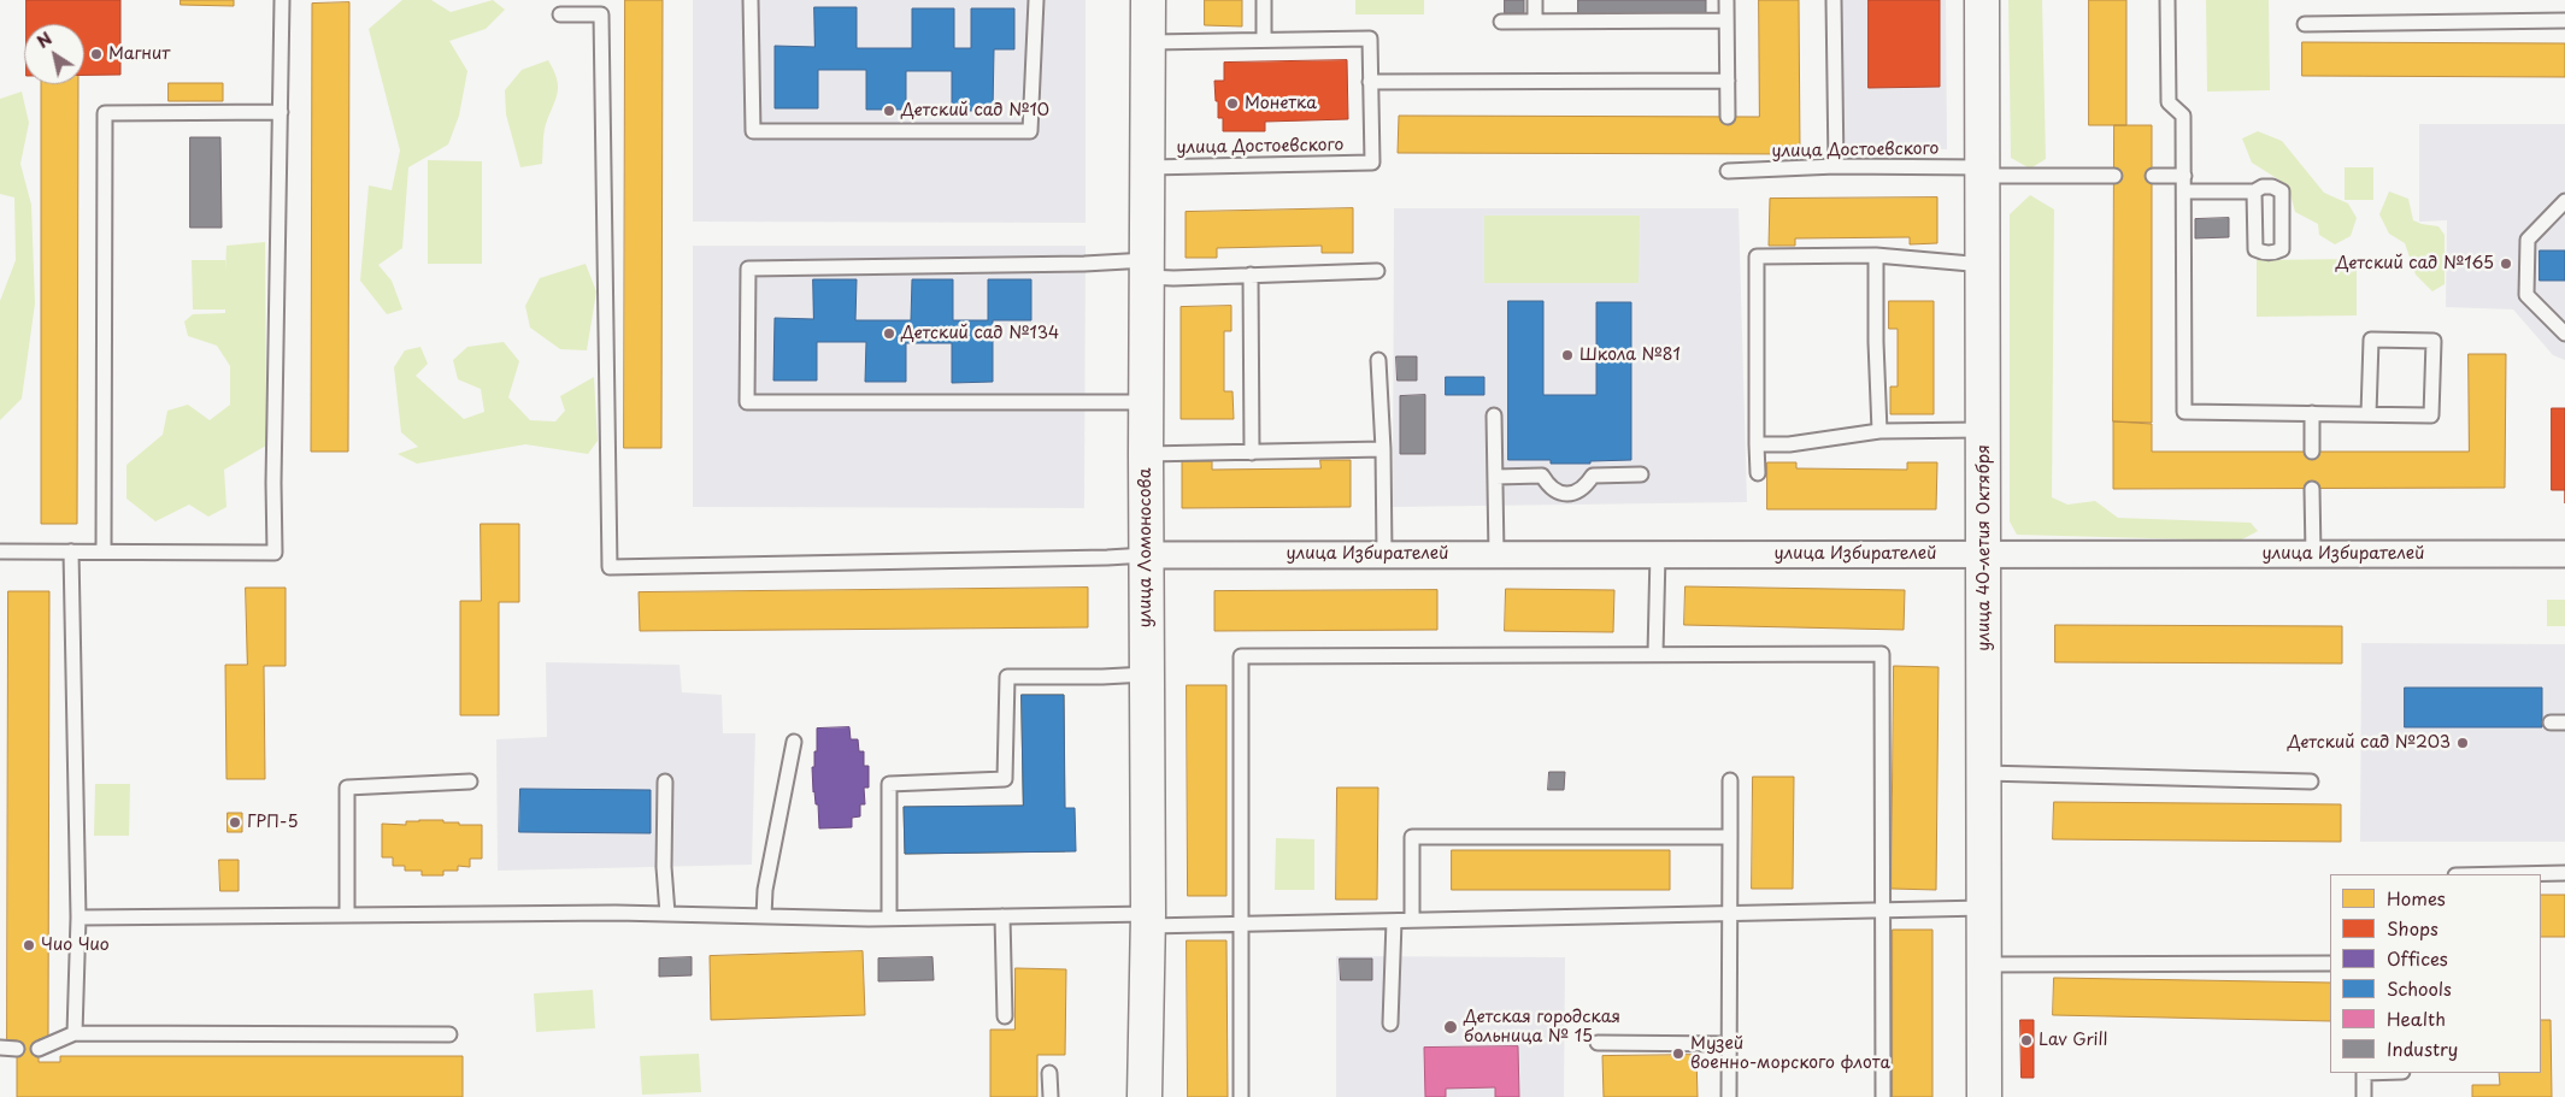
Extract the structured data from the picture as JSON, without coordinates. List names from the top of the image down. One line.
{"streets":{"main road":["улица Ломоносова","улица 40-летия Октября"],"street":["улица Избирателей"],"lane":["улица Достоевского"]},"crossings":[["улица Достоевского","улица Ломоносова"],["улица Достоевского","улица 40-летия Октября"],["улица Ломоносова","улица Избирателей"],["улица 40-летия Октября","улица Избирателей"]],"places":["Магнит","Монетка","Детский сад №10","Детский сад №165","Детский сад №134","Школа №81","Детский сад №203","ГРП-5","Чио Чио","Детская городская больница № 15","Lav Grill","Музей военно-морского флота"],"legend":["Homes","Shops","Offices","Schools","Health","Industry"],"north":"top left"}
